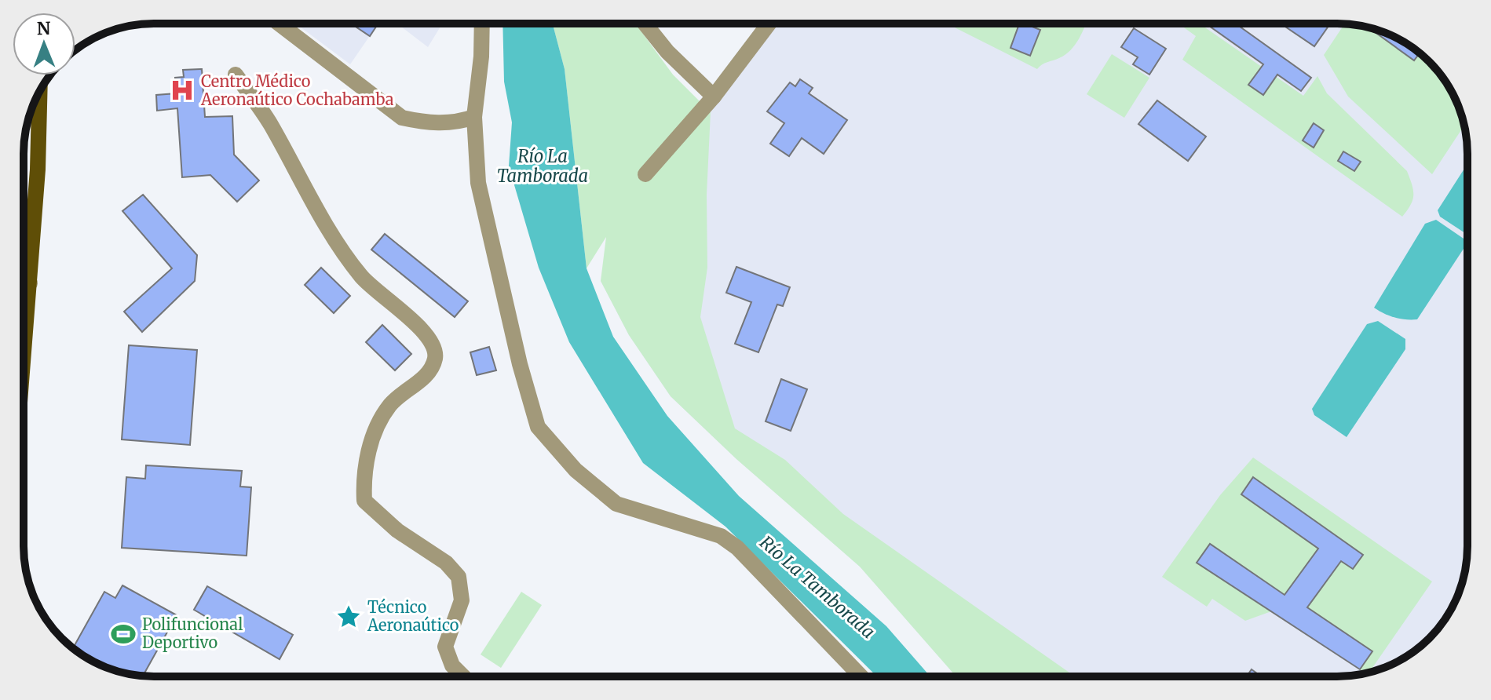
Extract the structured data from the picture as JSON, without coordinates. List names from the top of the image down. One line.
{"water":["Río La Tamborada"],"places":{"hospital":["Centro Médico Aeronaútico Cochabamba"],"place":["Técnico Aeronaútico"],"sports":["Polifuncional Deportivo"]},"north":"top"}
